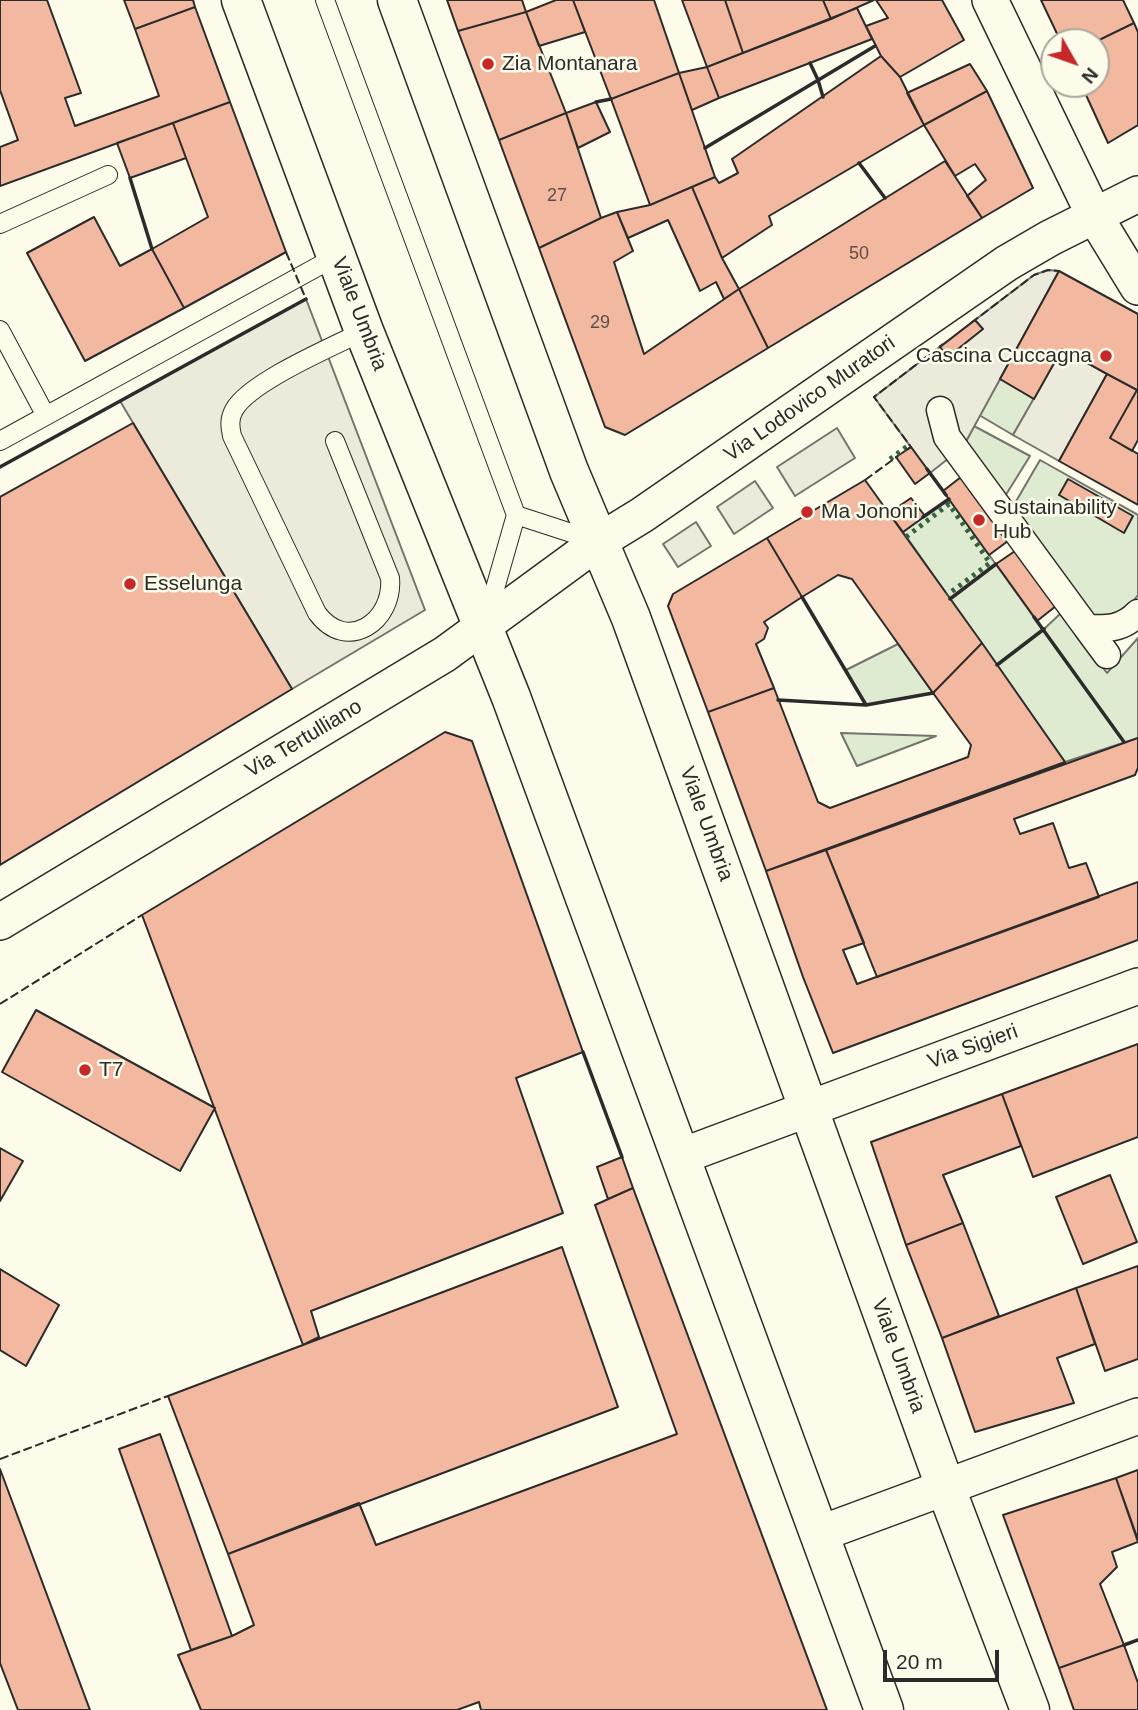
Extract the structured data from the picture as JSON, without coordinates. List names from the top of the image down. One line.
{"streets":{"main road":["Viale Umbria"],"street":["Via Lodovico Muratori","Via Tertulliano","Via Sigieri"]},"crossings":[["Viale Umbria","Via Lodovico Muratori"],["Viale Umbria","Via Tertulliano"],["Viale Umbria","Via Sigieri"],["Via Lodovico Muratori","Via Tertulliano"]],"places":["Zia Montanara","Cascina Cuccagna","Ma Jononi","Sustainability Hub","Esselunga","T7"],"house_numbers":["27","50","29"],"scale_bar":"20 m","north":"bottom right"}
